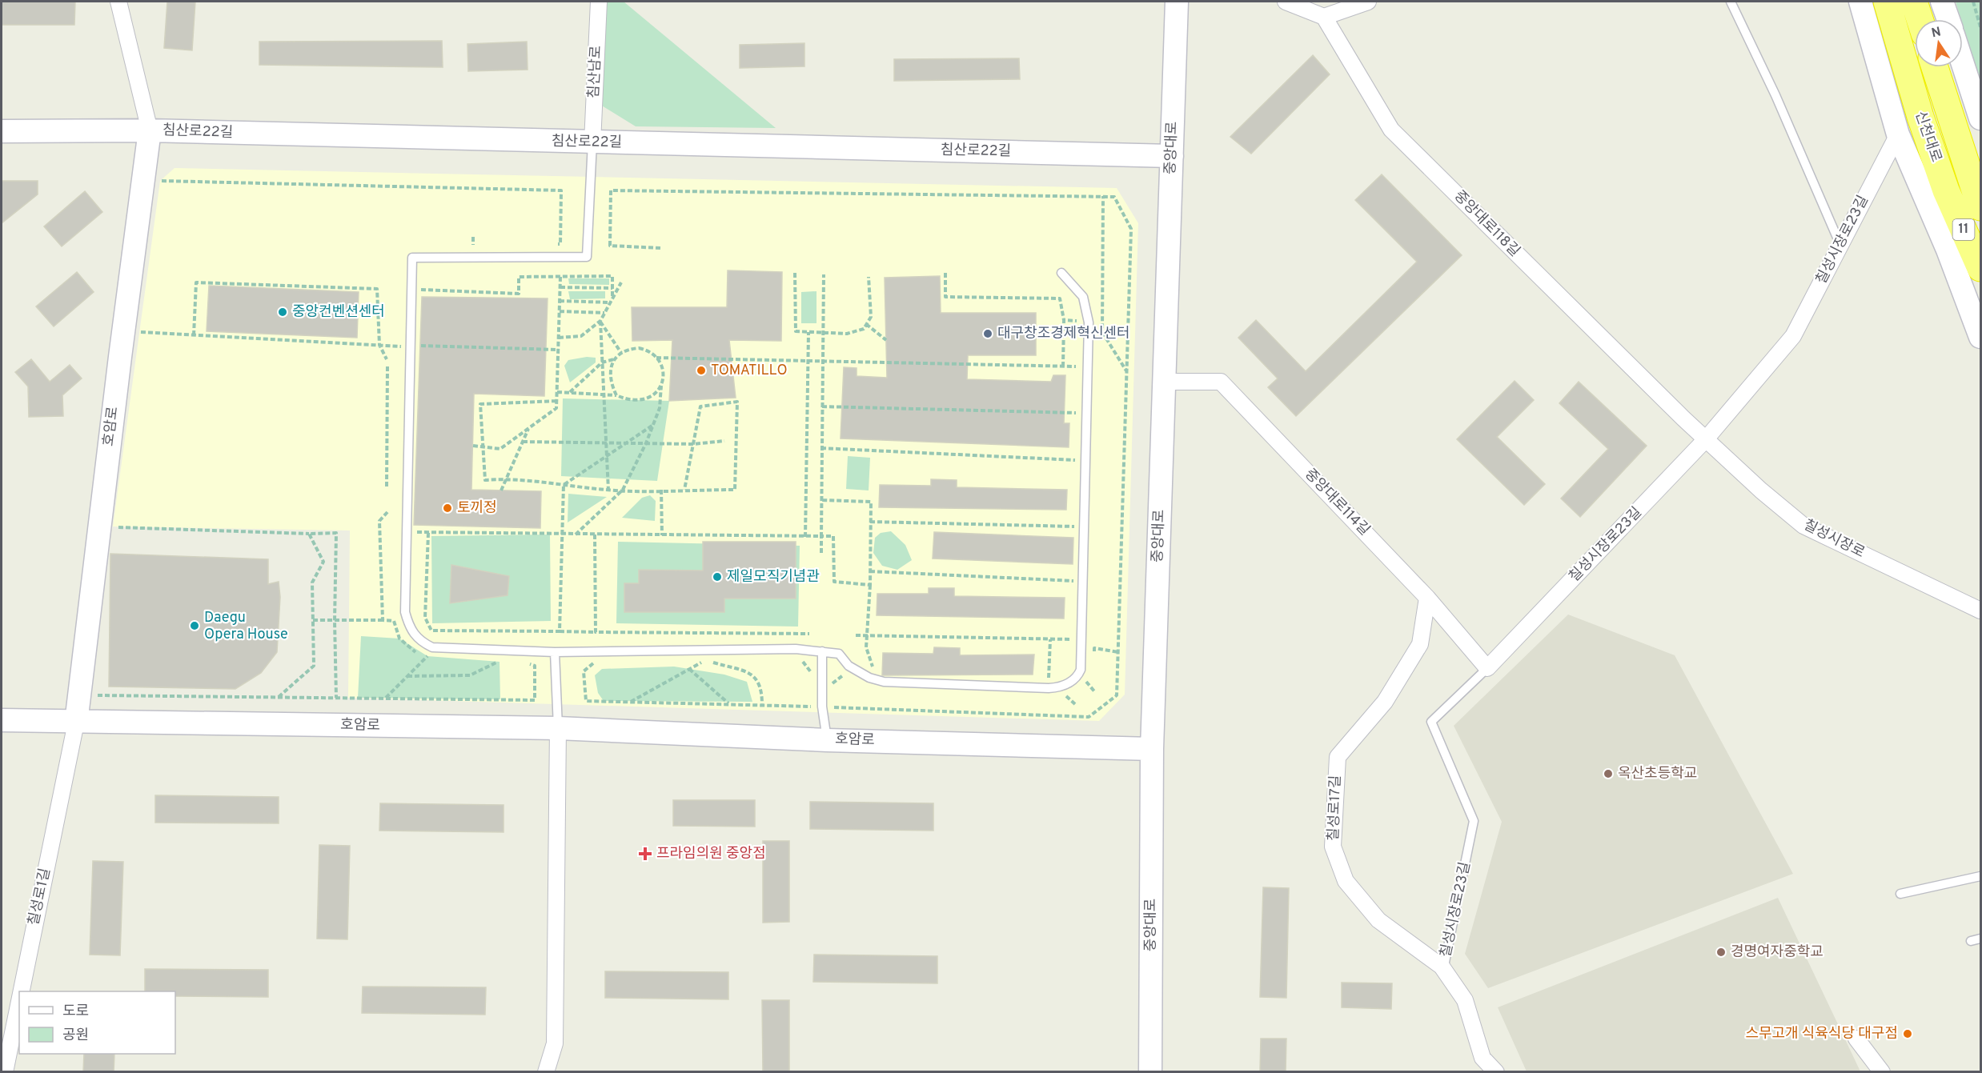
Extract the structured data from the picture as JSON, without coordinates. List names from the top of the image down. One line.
{"streets":{"highway":["신천대로","11"],"street":["침산남로","침산로22길","중앙대로","중앙대로118길","칠성시장로23길","호암로","중앙대로114길","칠성시장로","칠성로17길","칠성로1길"]},"crossings":[["침산남로","침산로22길"],["침산로22길","중앙대로"],["침산로22길","호암로"],["중앙대로","호암로"],["중앙대로","중앙대로114길"],["중앙대로118길","칠성시장로23길"],["중앙대로118길","칠성시장로"],["칠성시장로23길","중앙대로114길"],["칠성시장로23길","칠성시장로"],["칠성시장로23길","칠성로17길"],["호암로","칠성로1길"],["중앙대로114길","칠성로17길"]],"places":{"other":["중앙컨벤션센터","대구창조경제혁신센터","TOMATILLO","토끼정","제일모직기념관","Daegu Opera House","옥산초등학교","경명여자중학교","스무고개 식육식당 대구점"],"health":["프라임의원 중앙점"]},"legend":["도로","공원"],"north":"top"}
